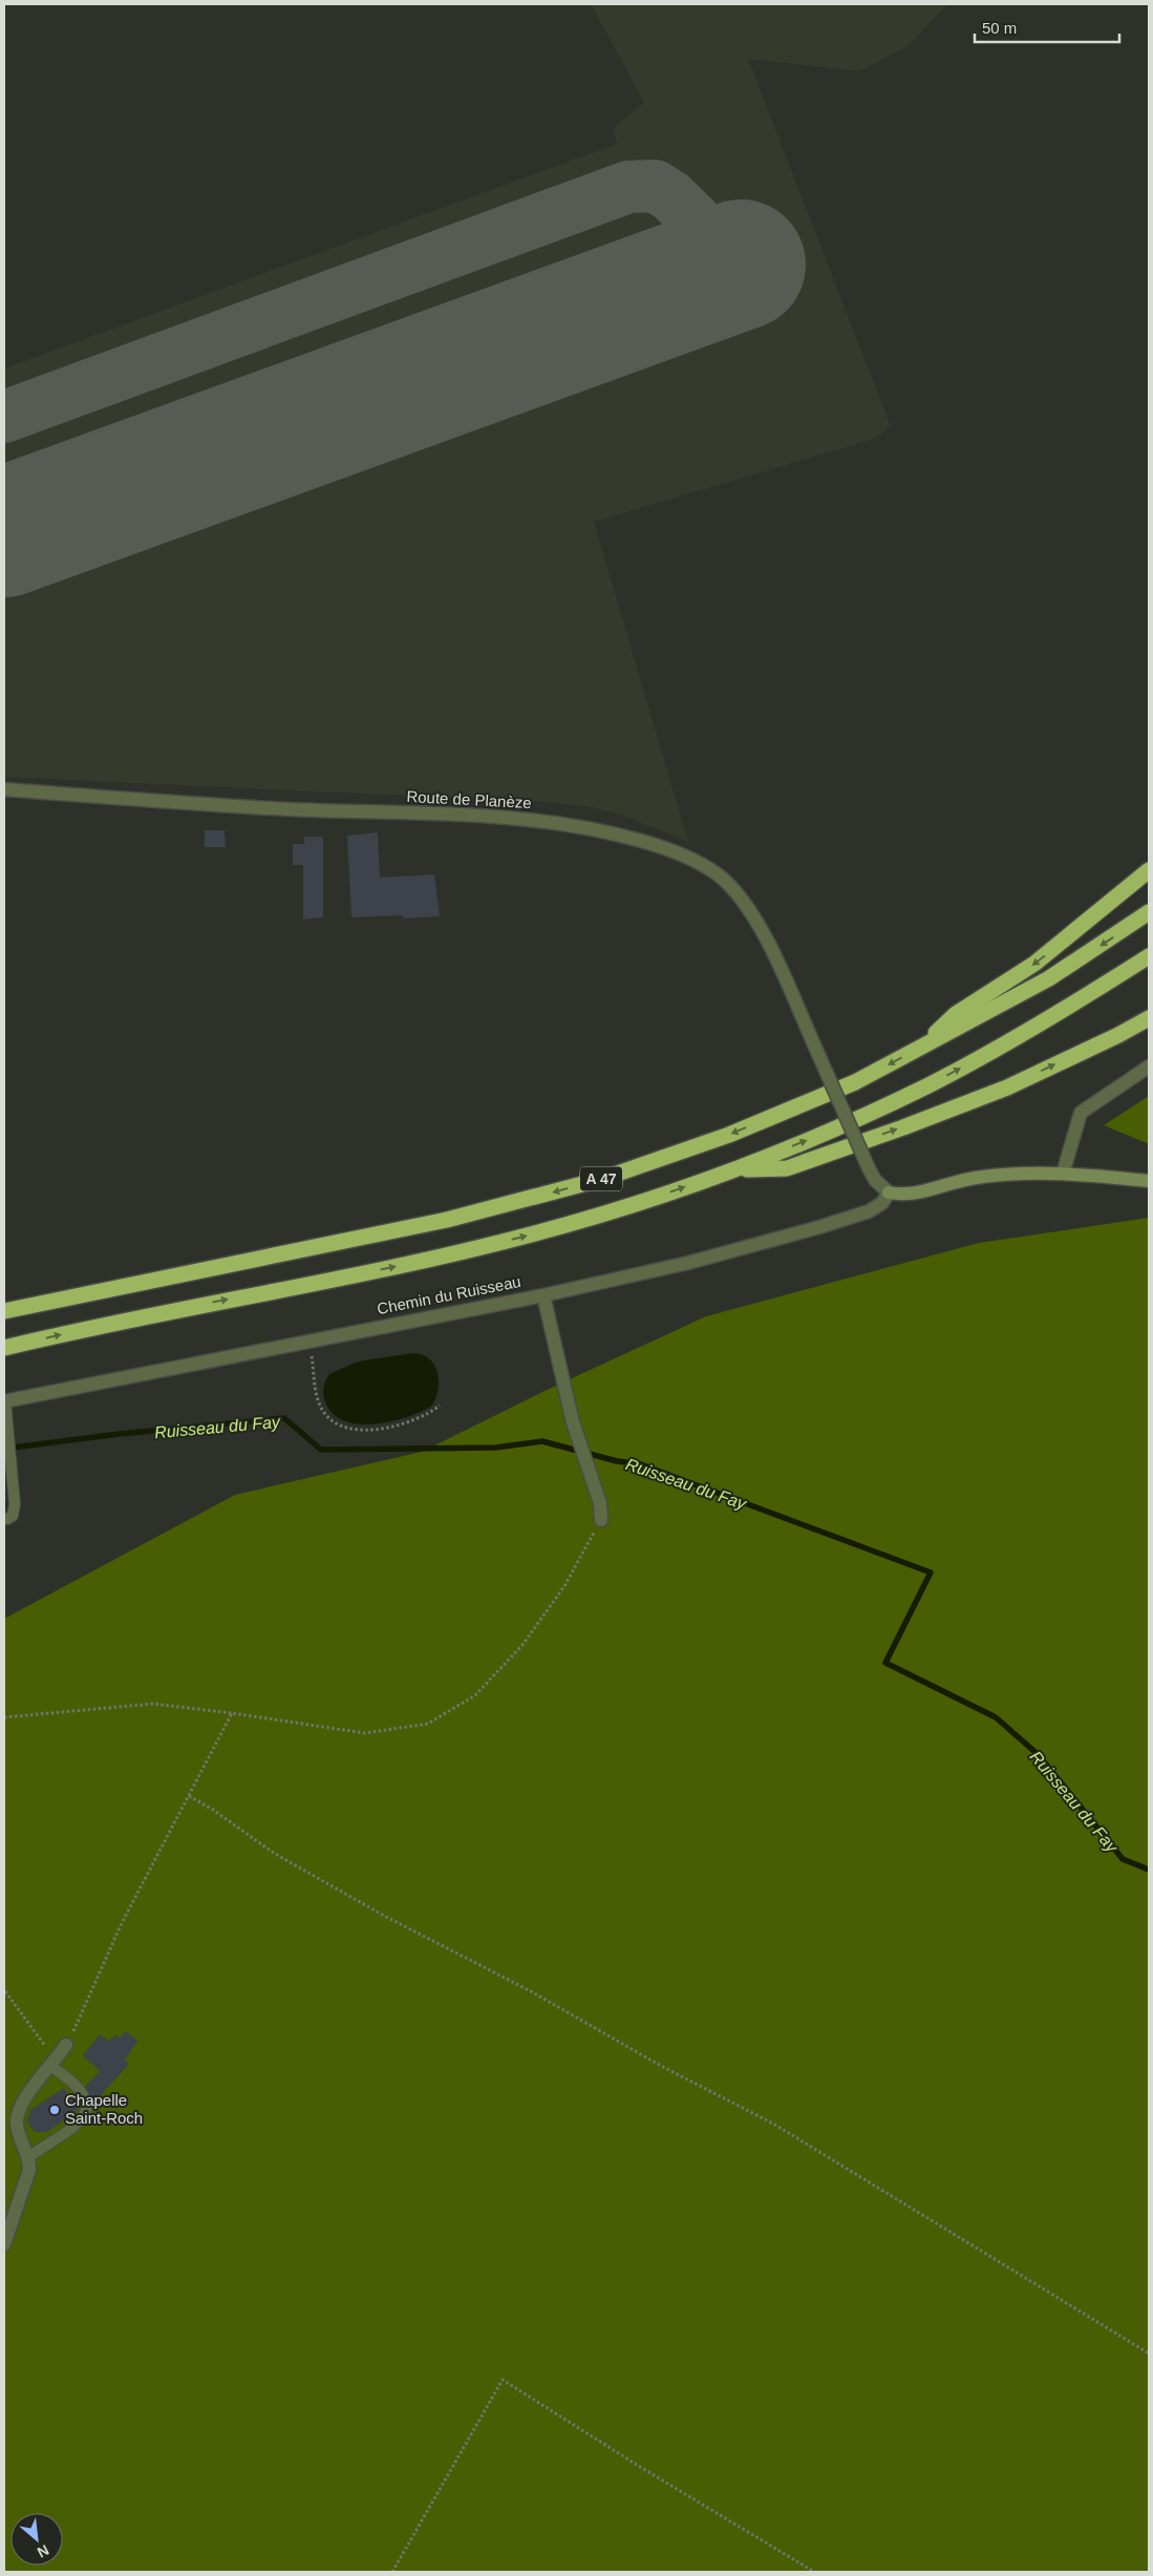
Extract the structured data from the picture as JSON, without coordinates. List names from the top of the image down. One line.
{"streets":{"highway":["A 47"],"street":["Route de Planèze","Chemin du Ruisseau"]},"crossings":[["Route de Planèze","Chemin du Ruisseau"]],"water":["Ruisseau du Fay"],"places":["Chapelle Saint-Roch"],"scale_bar":"50 m","north":"bottom right"}
